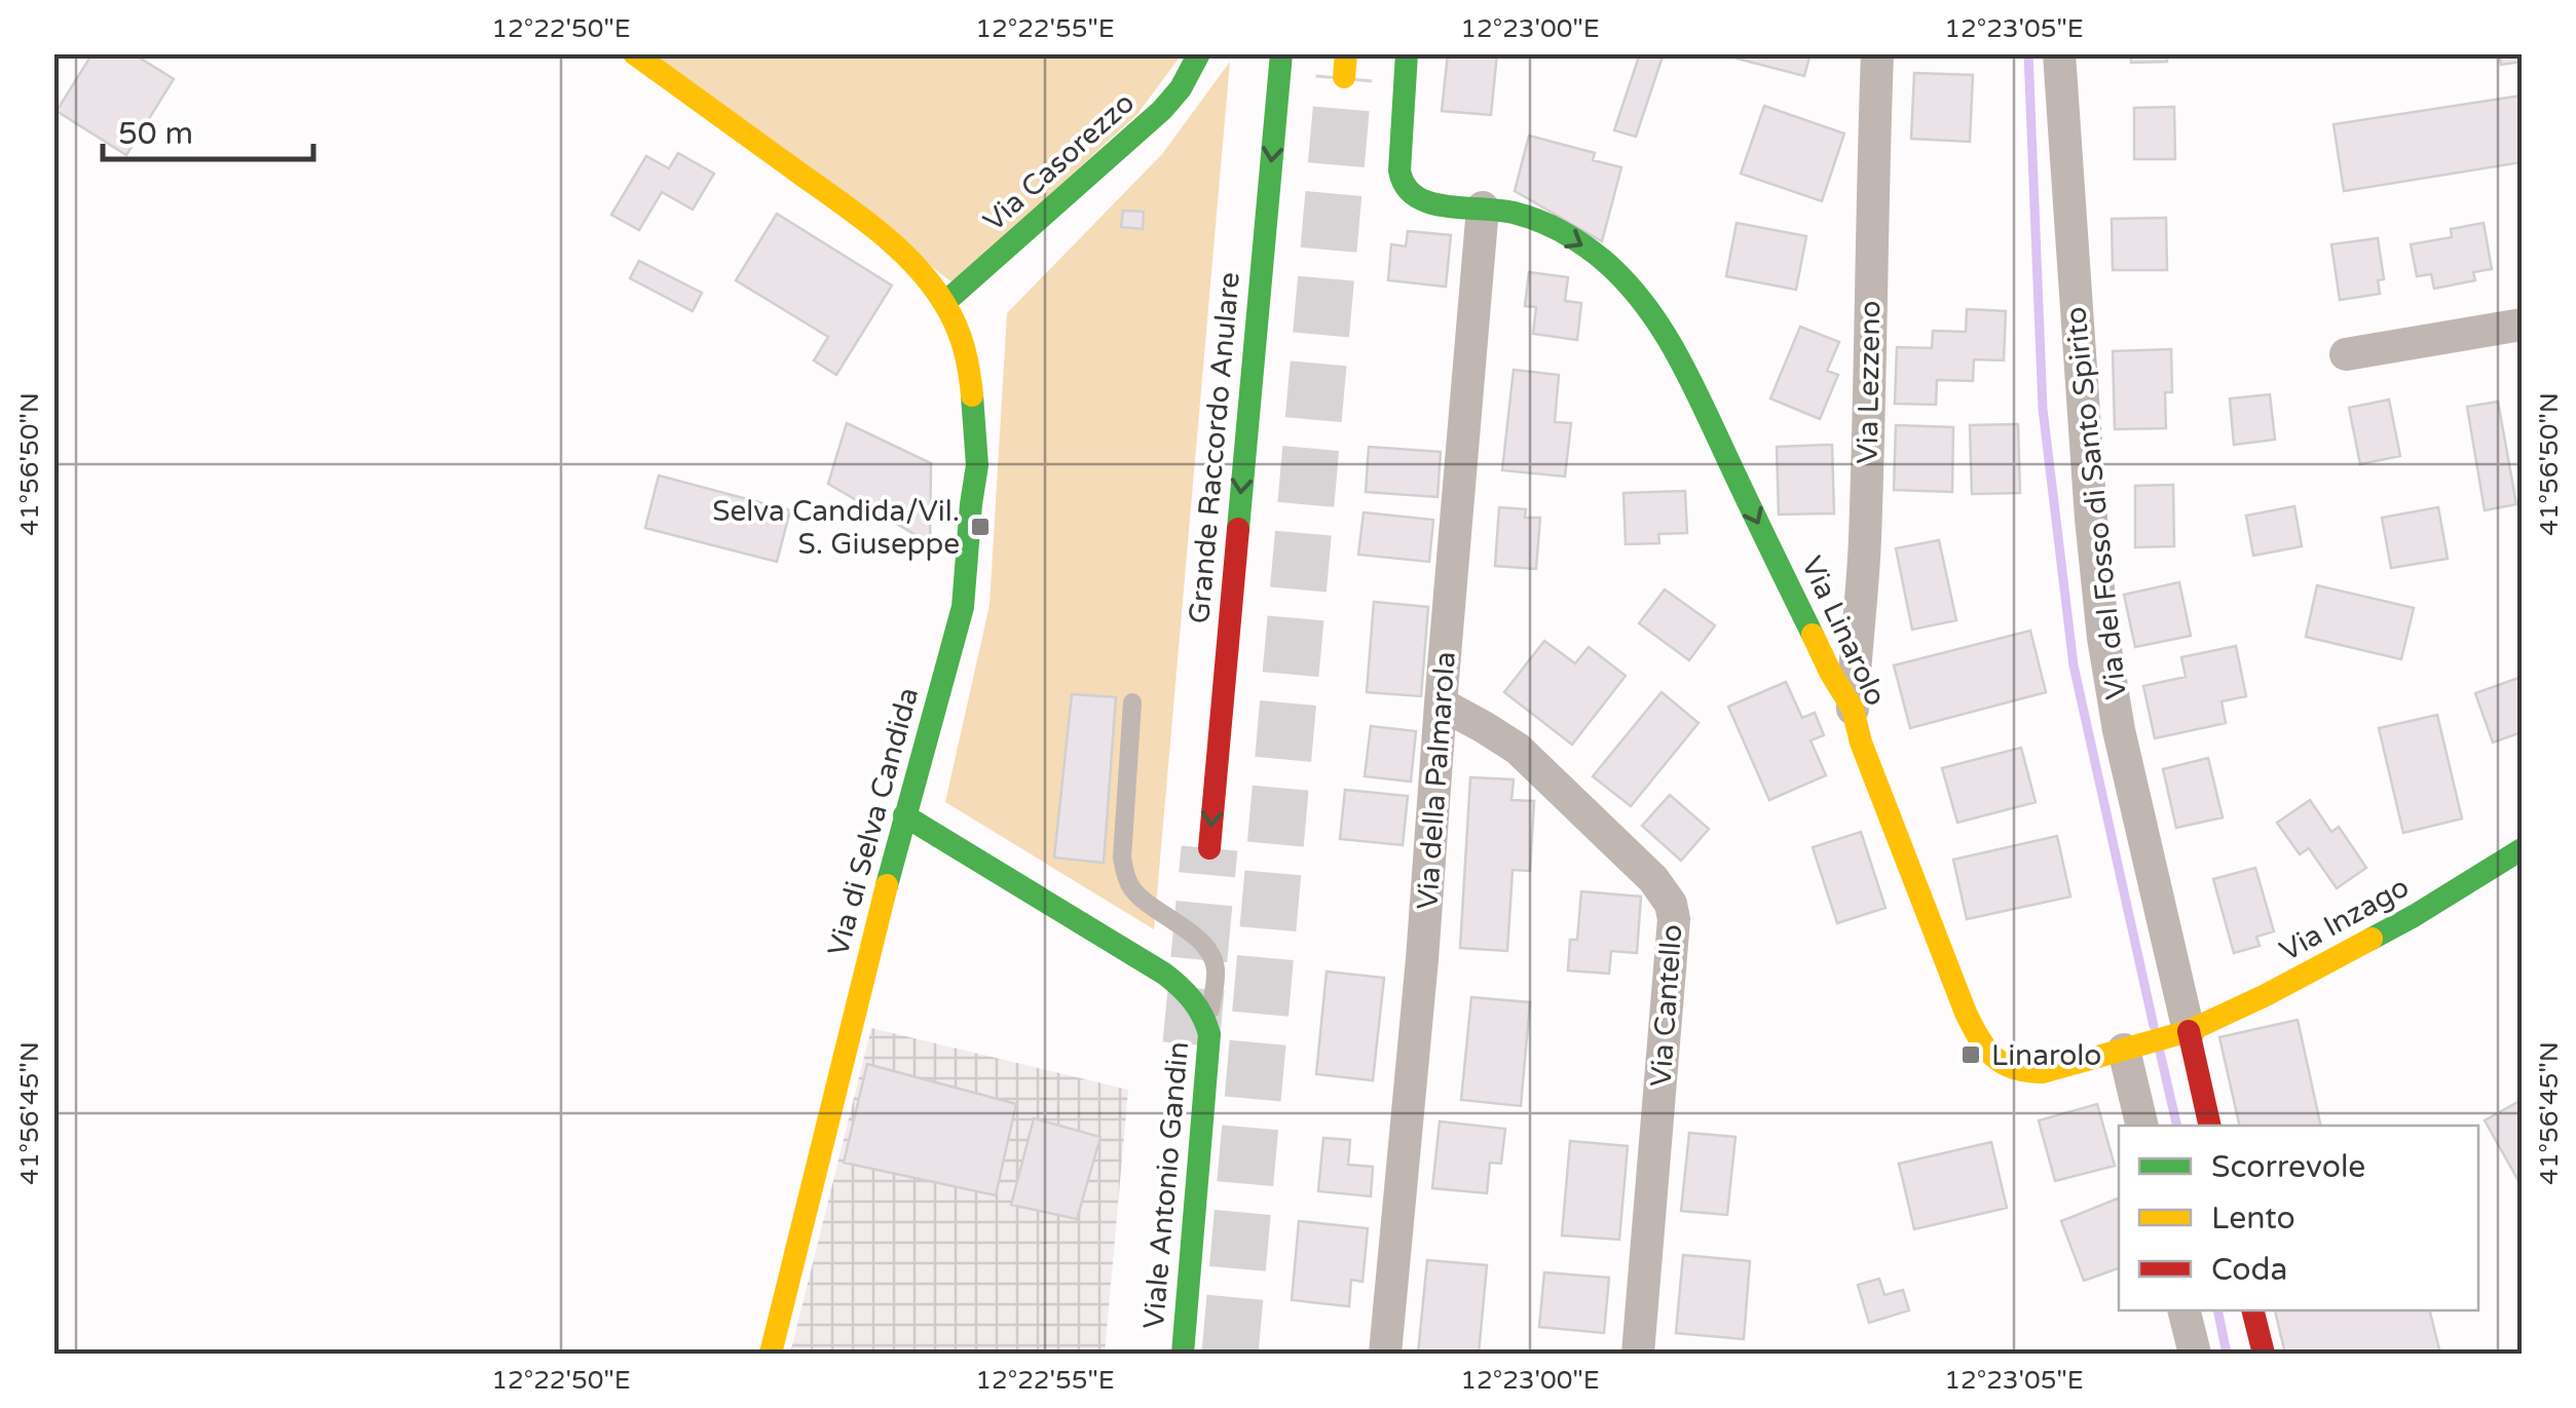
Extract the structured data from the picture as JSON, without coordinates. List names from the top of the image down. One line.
{"streets":{"main road":["Via Casorezzo","Grande Raccordo Anulare","Via del Fosso di Santo Spirito","Via Linarolo","Via di Selva Candida","Via Inzago","Viale Antonio Gandin"],"street":["Via Lezzeno","Via della Palmarola","Via Cantello"]},"crossings":[["Via Casorezzo","Via di Selva Candida"],["Via Lezzeno","Via Linarolo"],["Via del Fosso di Santo Spirito","Via Linarolo"],["Via del Fosso di Santo Spirito","Via Inzago"],["Via Linarolo","Via della Palmarola"],["Via Linarolo","Via Inzago"],["Via della Palmarola","Via Cantello"],["Via di Selva Candida","Viale Antonio Gandin"]],"one_way":["Grande Raccordo Anulare","Via Linarolo"],"places":{"transit":["Selva Candida/Vil. S. Giuseppe","Linarolo"]},"legend":["Scorrevole","Lento","Coda"],"scale_bar":"50 m","coordinates":["12°22'50\"E","12°22'55\"E","12°23'00\"E","12°23'05\"E","41°56'50\"N","41°56'45\"N"]}
